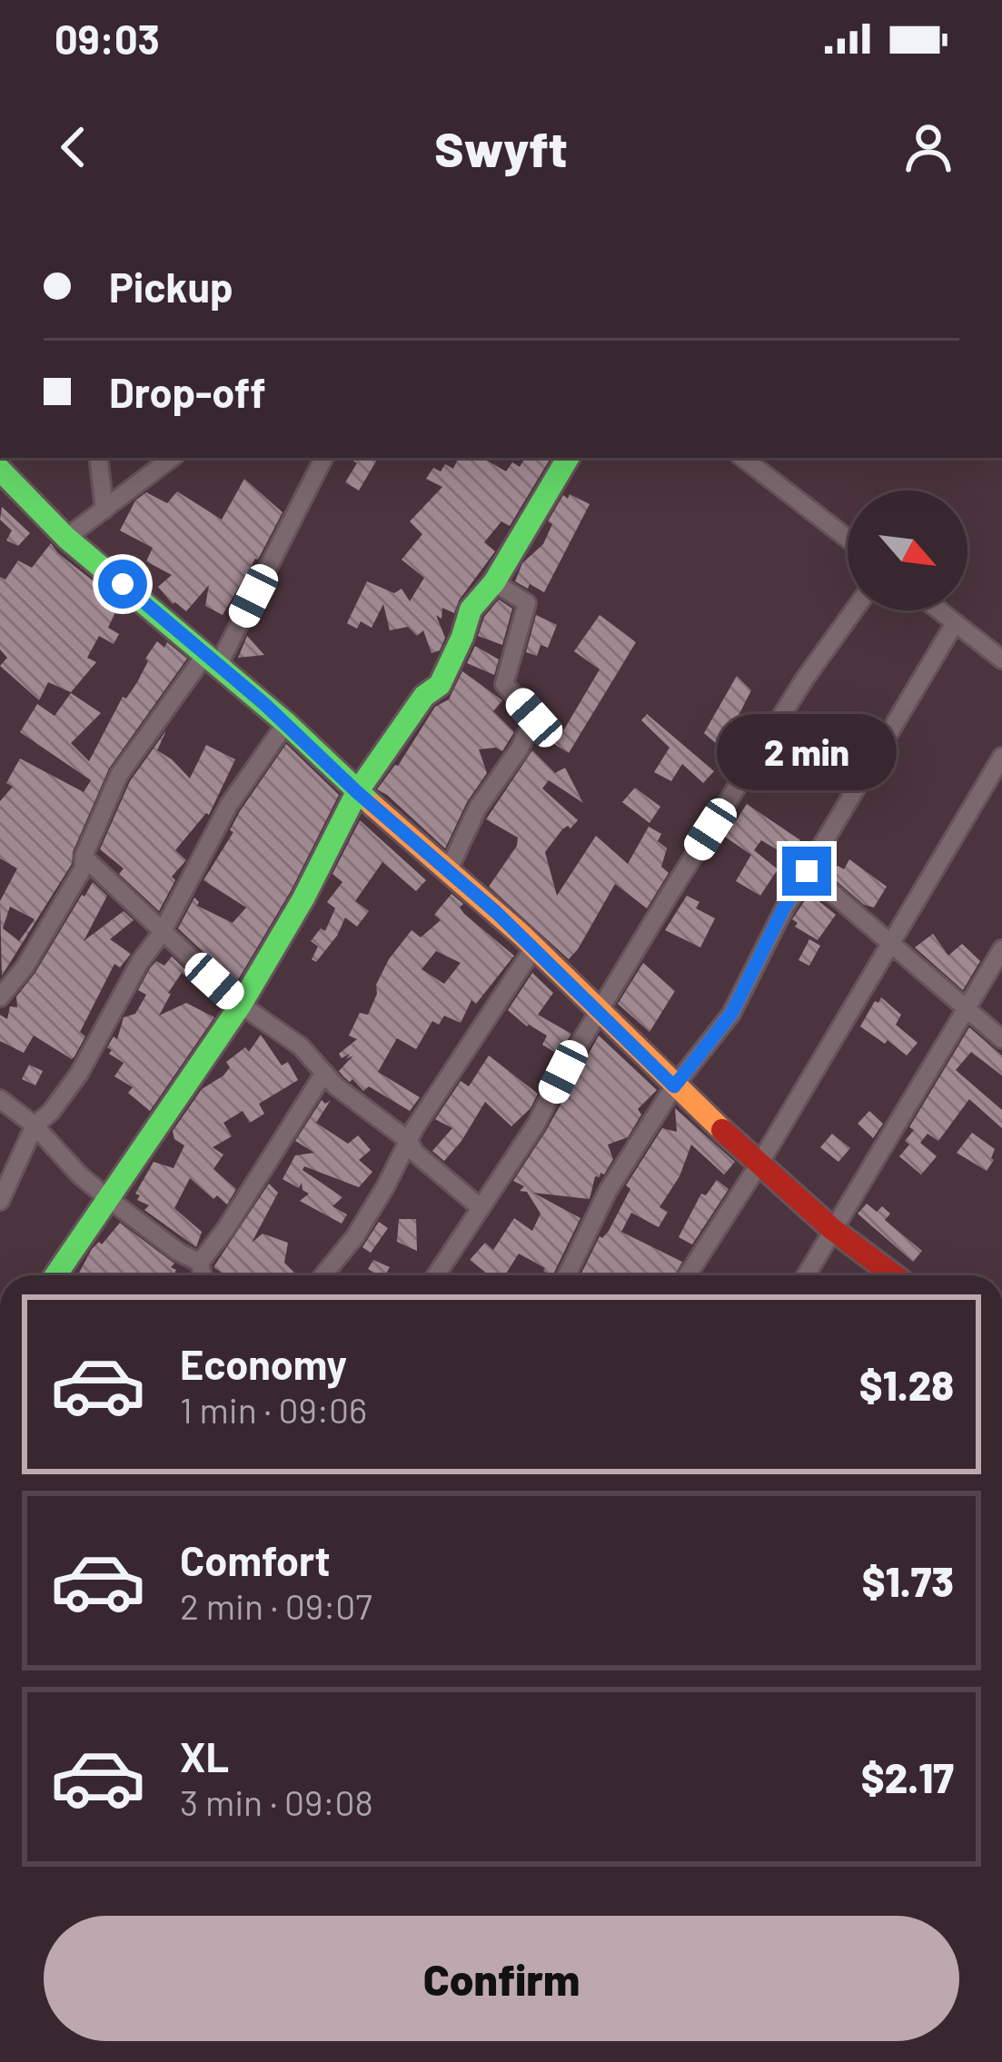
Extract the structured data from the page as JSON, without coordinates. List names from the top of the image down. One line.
{"north":"bottom right","page":{"status":"09:03","header":"Swyft","banner":["Pickup","Drop-off"],"bubble":"2 min","list":[{"name":"Economy","note":"1 min · 09:06","value":"$1.28"},{"name":"Comfort","note":"2 min · 09:07","value":"$1.73"},{"name":"XL","note":"3 min · 09:08","value":"$2.17"}],"buttons":"Confirm"}}
